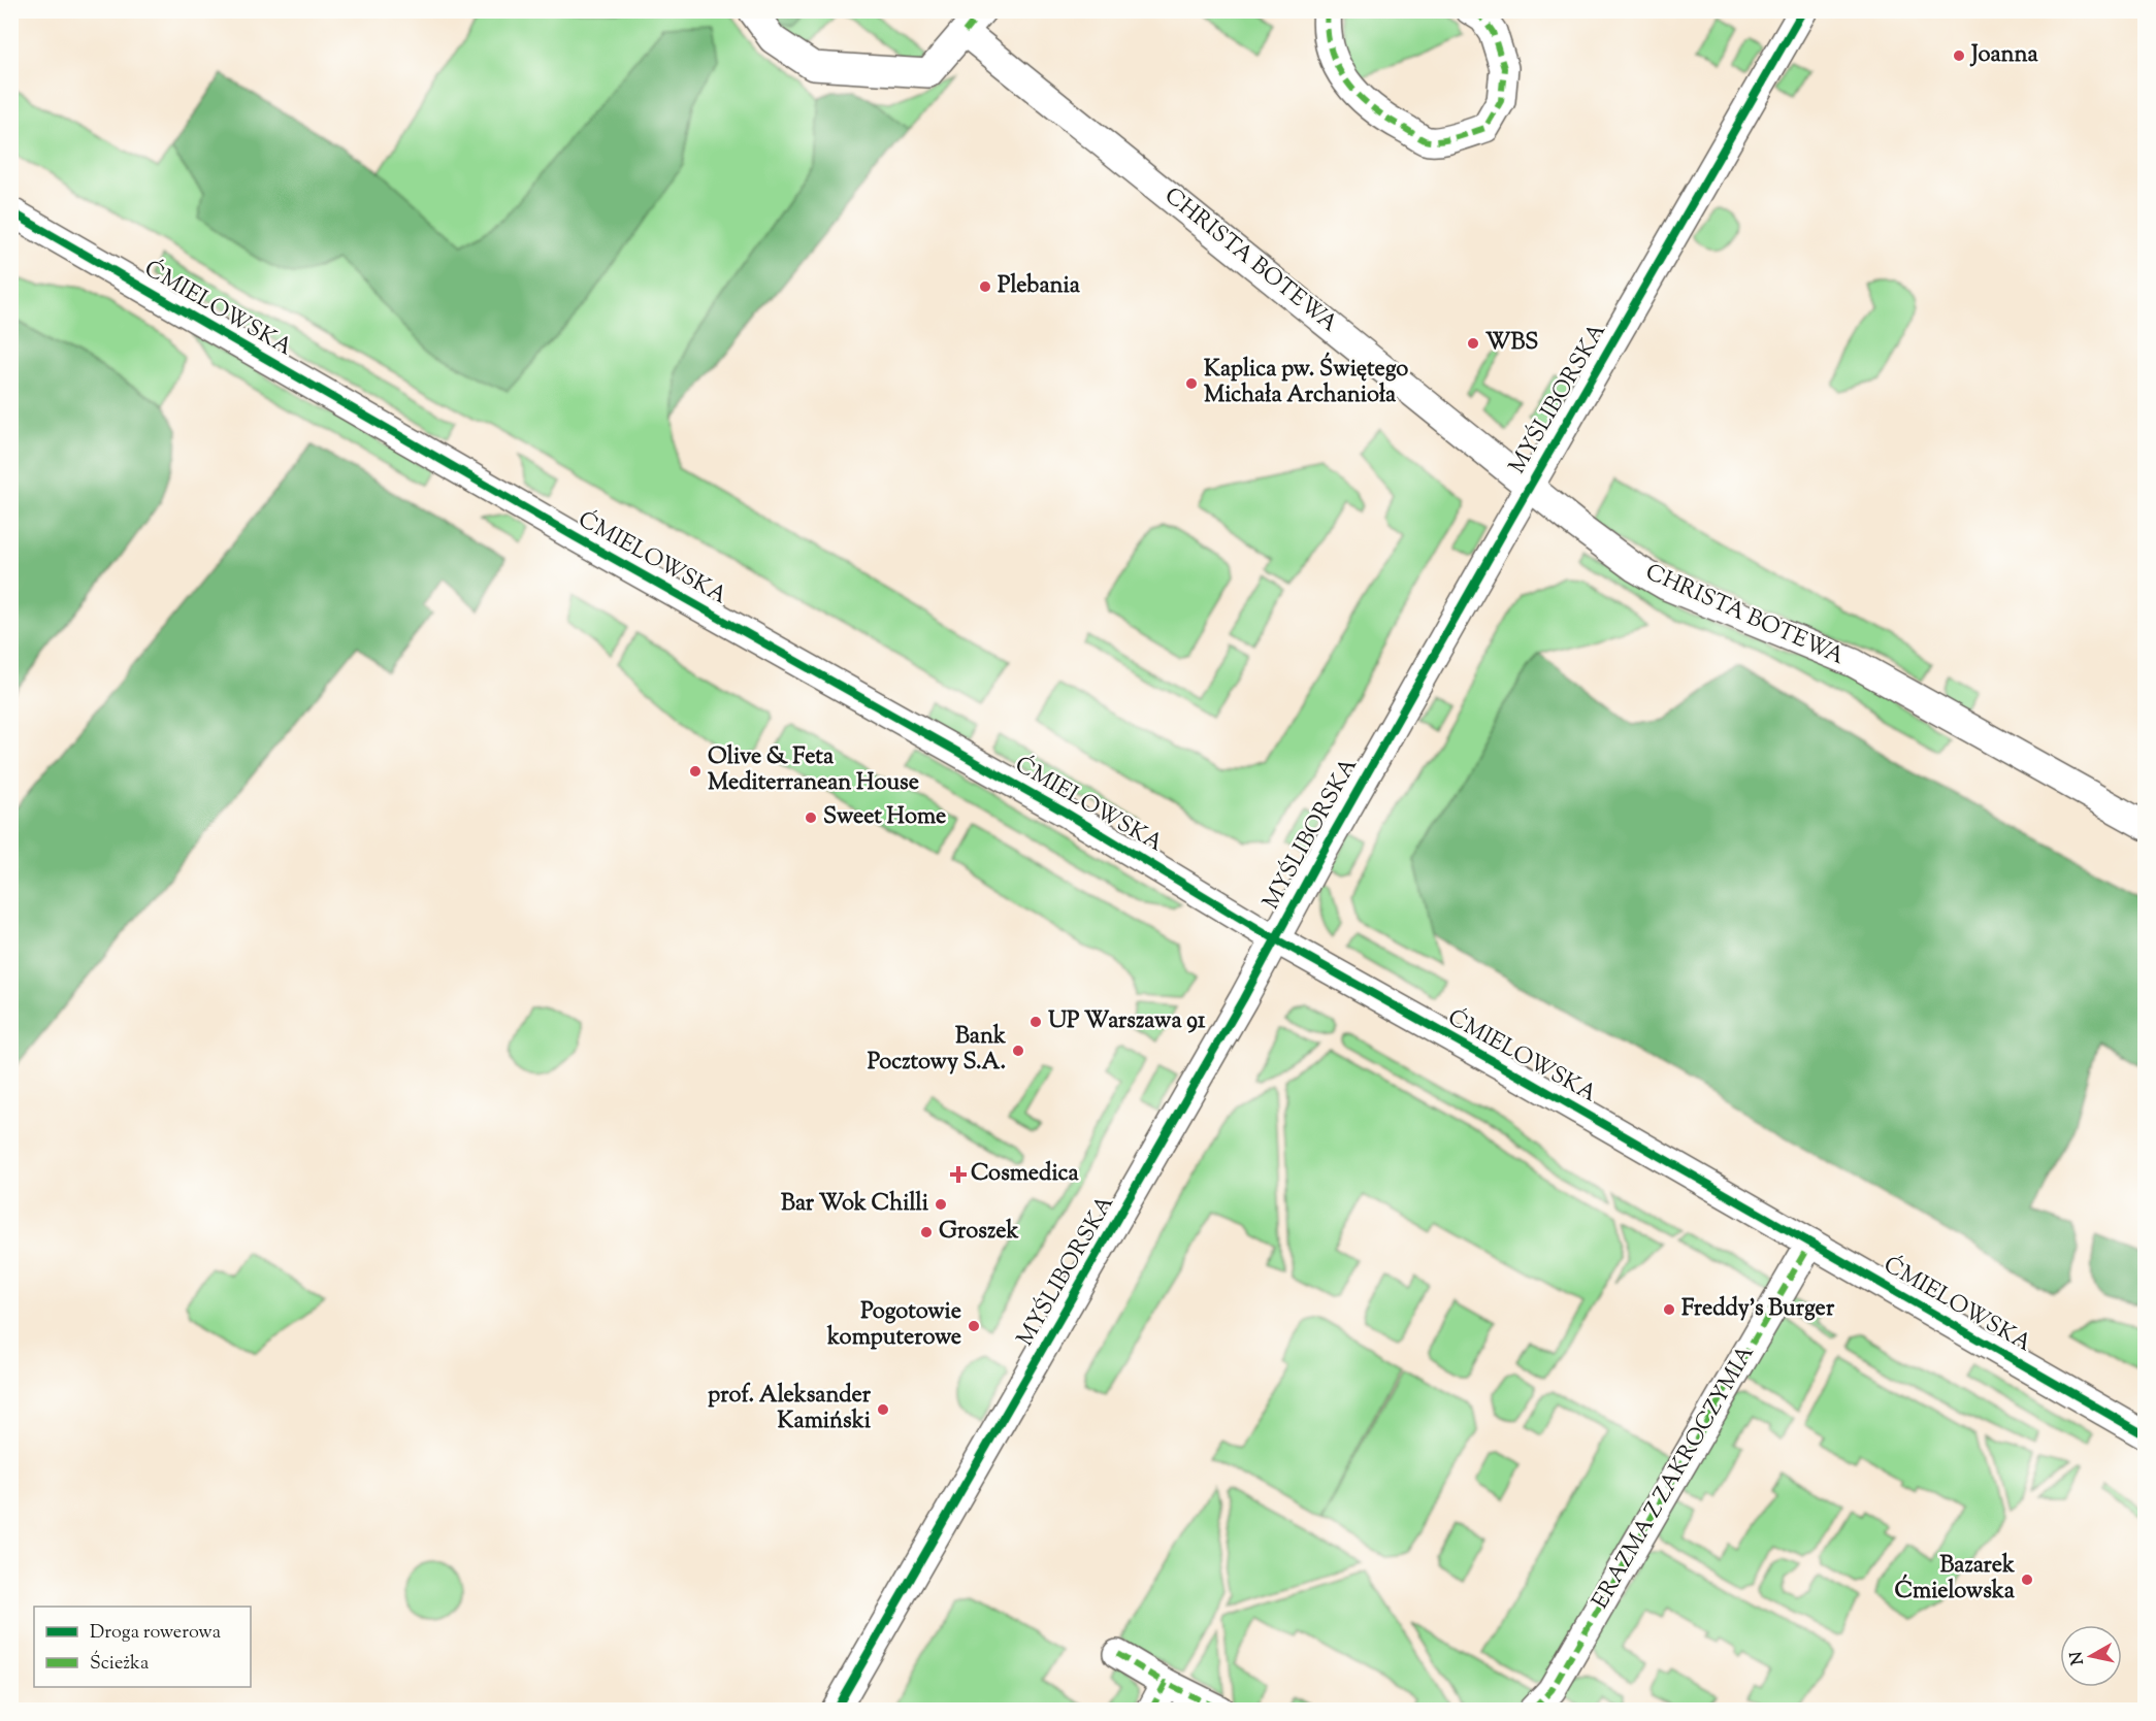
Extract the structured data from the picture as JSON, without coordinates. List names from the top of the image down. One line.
{"streets":{"street":["CHRISTA BOTEWA","ĆMIELOWSKA","MYŚLIBORSKA","ERAZMA Z ZAKROCZYMIA"]},"crossings":[["CHRISTA BOTEWA","MYŚLIBORSKA"],["ĆMIELOWSKA","MYŚLIBORSKA"],["ĆMIELOWSKA","ERAZMA Z ZAKROCZYMIA"]],"places":{"other":["Joanna","Plebania","WBS","Kaplica pw. Świętego Michała Archanioła","Olive & Feta Mediterranean House","Sweet Home","UP Warszawa 91","Bank Pocztowy S.A.","Bar Wok Chilli","Groszek","Freddy's Burger","Pogotowie komputerowe","prof. Aleksander Kamiński","Bazarek Ćmielowska"],"health":["Cosmedica"]},"legend":["Droga rowerowa","Ścieżka"],"north":"left"}
